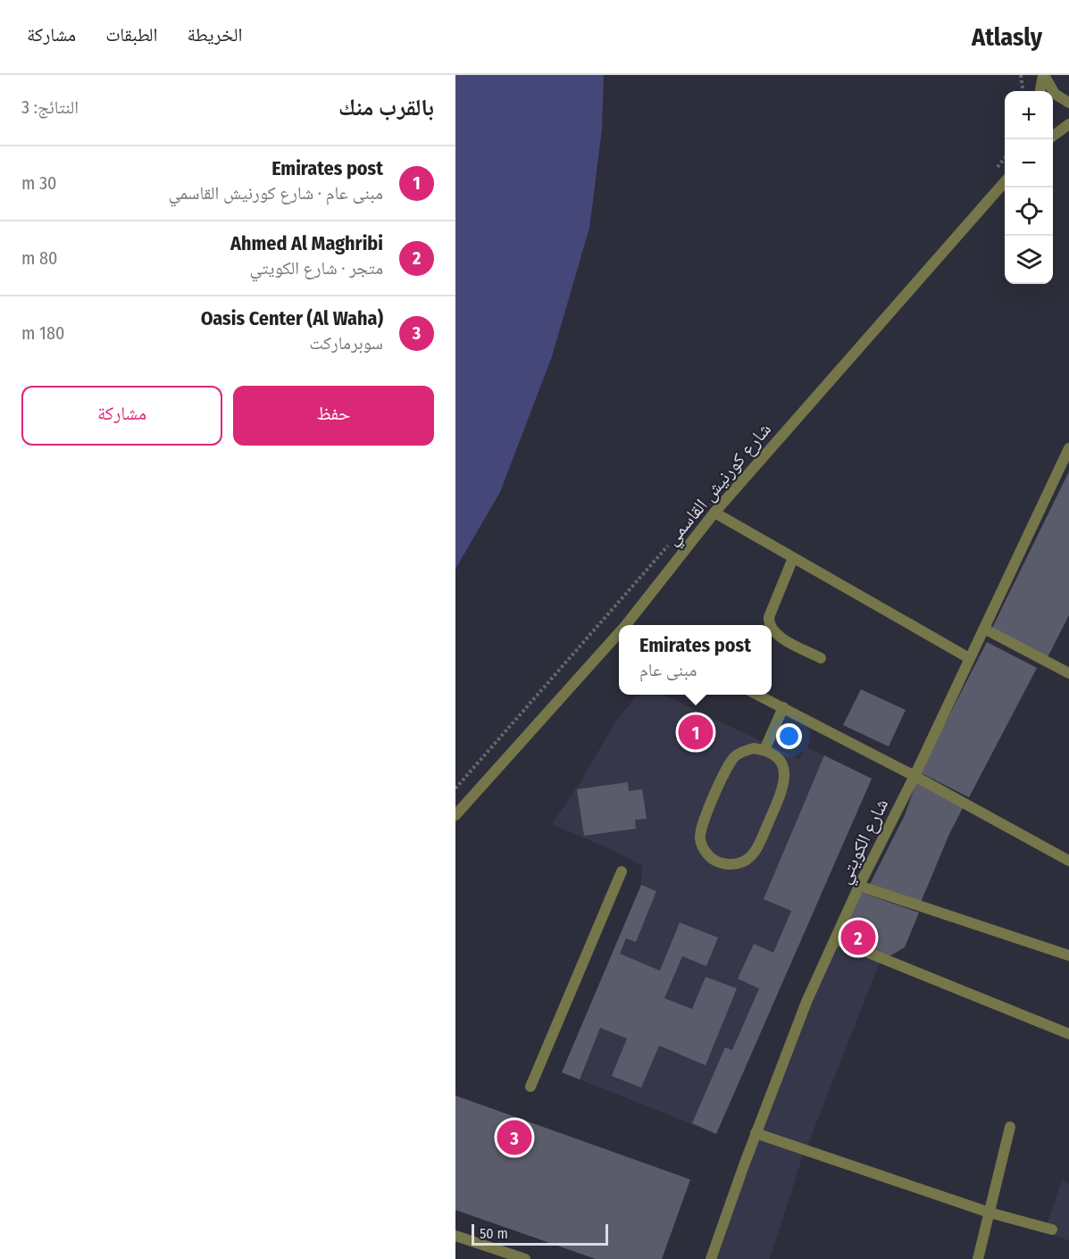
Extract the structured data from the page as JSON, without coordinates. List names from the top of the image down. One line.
{"streets":{"street":["شارع كورنيش القاسمي","شارع الكويتي"]},"scale_bar":"50 m","page":{"header":"Atlasly","nav":["الخريطة","الطبقات","مشاركة"],"heading":["بالقرب منك","النتائج: 3"],"map_buttons":["+","−"],"list":[{"mark":"1","name":"Emirates post","note":"مبنى عام · شارع كورنيش القاسمي","value":"30 m"},{"mark":"2","name":"Ahmed Al Maghribi","note":"متجر · شارع الكويتي","value":"80 m"},{"mark":"3","name":"Oasis Center (Al Waha)","note":"سوبرماركت","value":"180 m"}],"buttons":["حفظ","مشاركة"],"popup":["Emirates post","مبنى عام"],"pins":["1","2","3"],"scale":"50 m"}}
